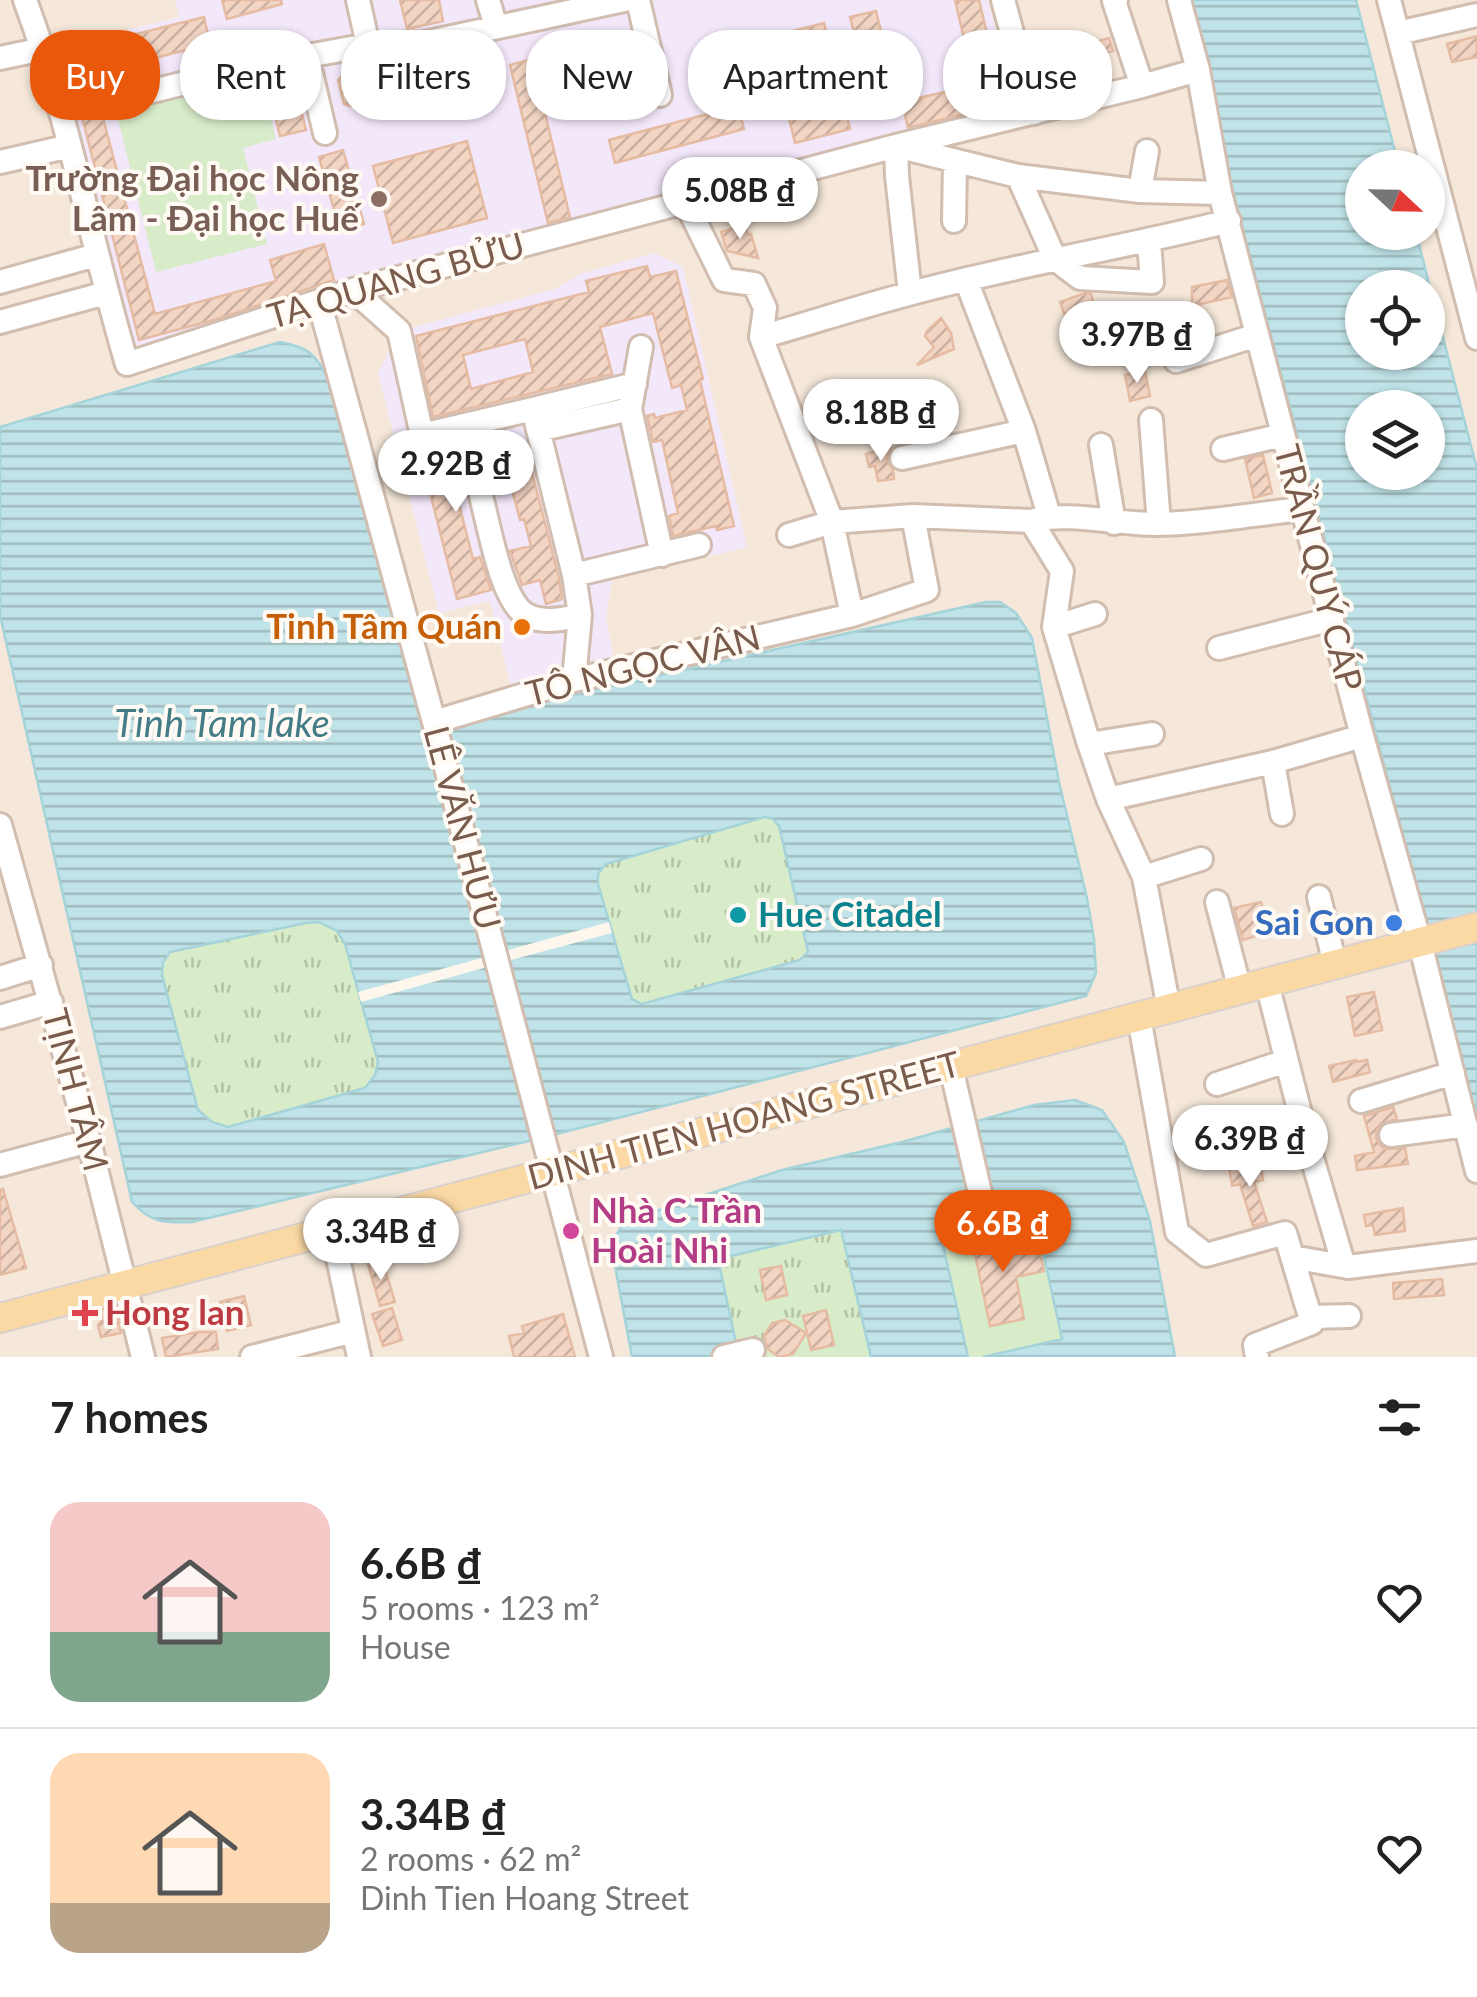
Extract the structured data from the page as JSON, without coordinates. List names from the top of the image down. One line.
{"streets":{"main road":["DINH TIEN HOANG STREET"],"street":["TẠ QUANG BỬU","TRẦN QUÝ CÁP","TÔ NGỌC VÂN","LÊ VĂN HƯU","TỊNH TÂM"]},"crossings":[["TẠ QUANG BỬU","TRẦN QUÝ CÁP"],["TẠ QUANG BỬU","LÊ VĂN HƯU"],["TRẦN QUÝ CÁP","DINH TIEN HOANG STREET"],["TÔ NGỌC VÂN","LÊ VĂN HƯU"],["LÊ VĂN HƯU","DINH TIEN HOANG STREET"],["TỊNH TÂM","DINH TIEN HOANG STREET"]],"water":["Tinh Tam lake"],"places":{"other":["Trường Đại học Nông Lâm - Đại học Huế","Tinh Tâm Quán","Hue Citadel","Sai Gon","Nhà C Trần Hoài Nhi"],"health":["Hong lan"]},"north":"right","page":{"chip":["Buy","Rent","Filters","New","Apartment","House"],"price":["5.08B ₫","3.97B ₫","8.18B ₫","2.92B ₫","6.39B ₫","6.6B ₫","3.34B ₫"],"heading":"7 homes","list":[{"name":"6.6B ₫","note":"5 rooms · 123 m² · House"},{"name":"3.34B ₫","note":"2 rooms · 62 m² · Dinh Tien Hoang Street"}]}}
